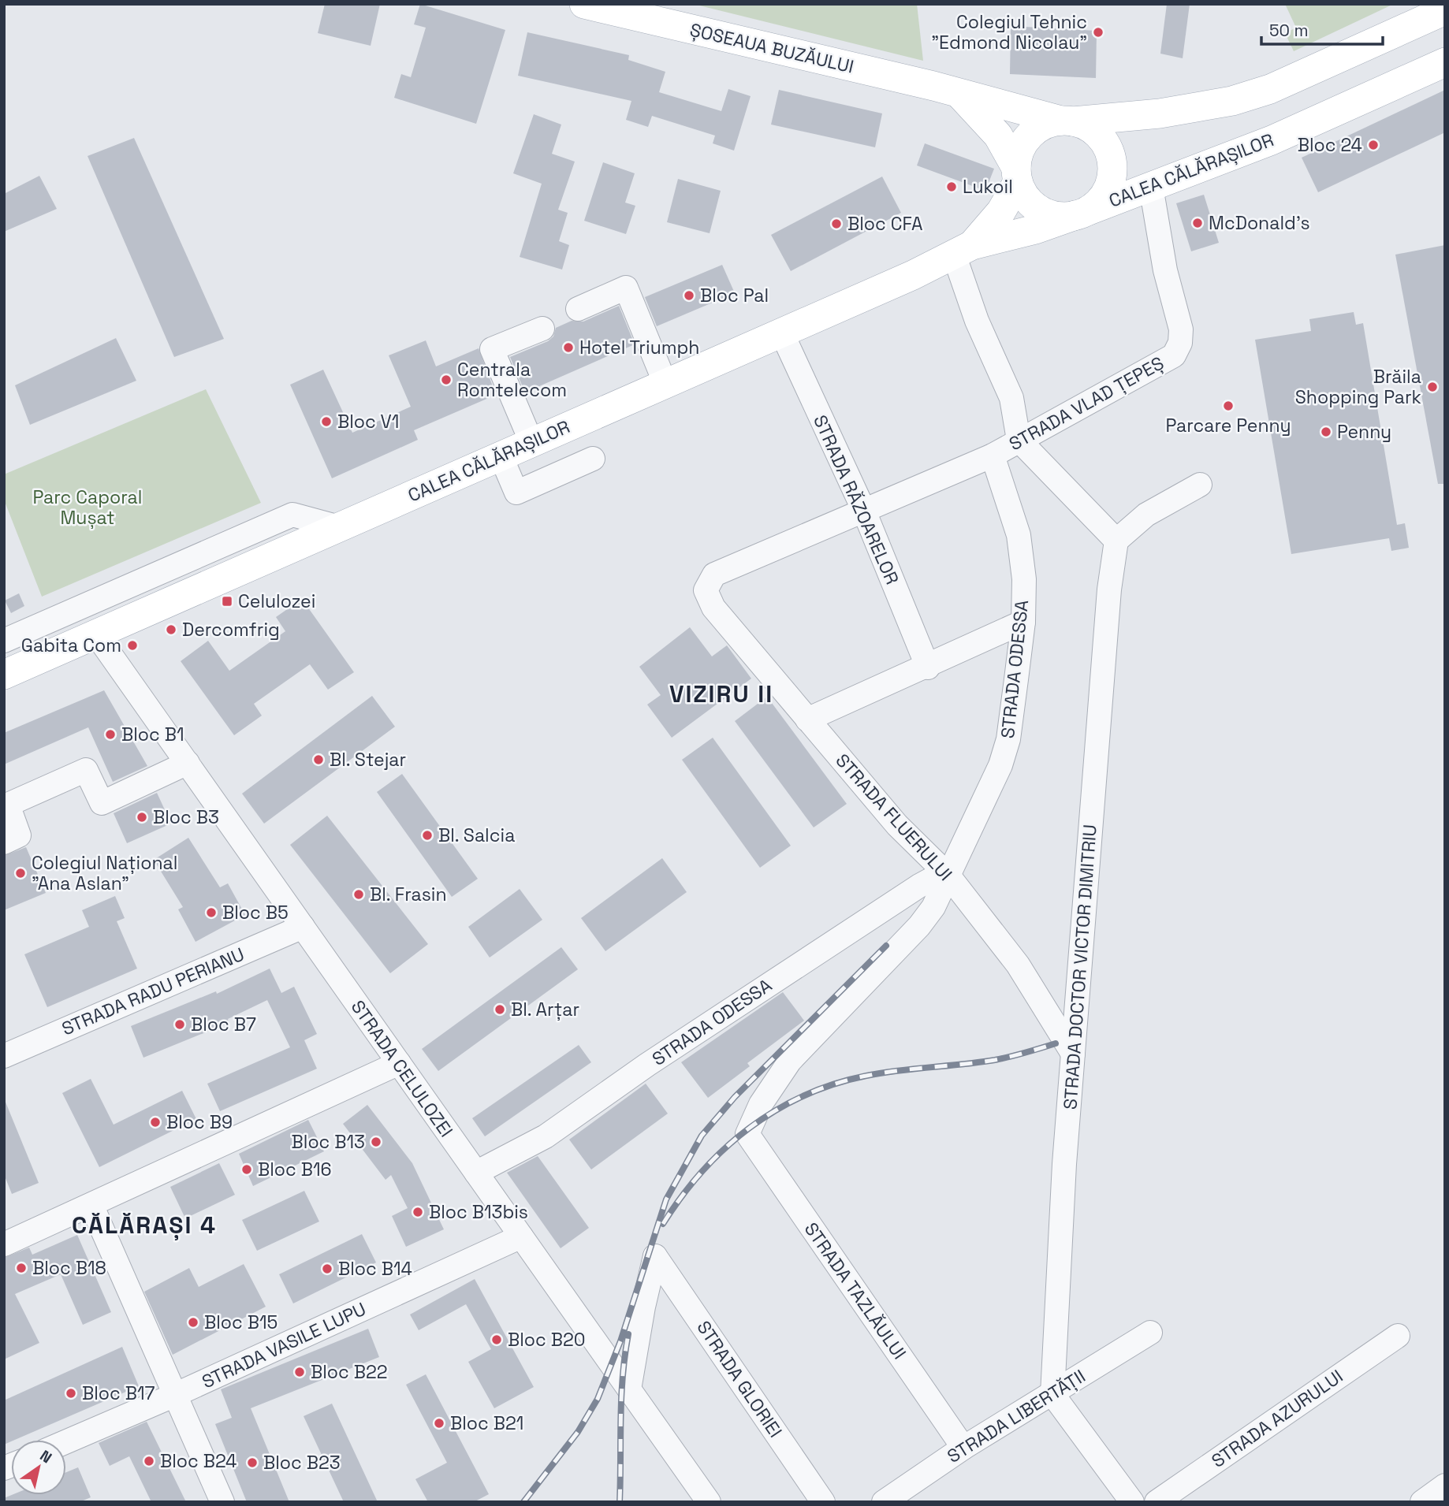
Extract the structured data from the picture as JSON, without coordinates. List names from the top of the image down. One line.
{"streets":{"main road":["ȘOSEAUA BUZĂULUI","CALEA CĂLĂRAȘILOR"],"street":["STRADA VLAD ȚEPEȘ","STRADA RĂZOARELOR","STRADA ODESSA","STRADA FLUERULUI","STRADA DOCTOR VICTOR DIMITRIU","STRADA RADU PERIANU","STRADA CELULOZEI","STRADA TAZLĂULUI","STRADA VASILE LUPU","STRADA GLORIEI","STRADA LIBERTĂȚII","STRADA AZURULUI"]},"crossings":[["ȘOSEAUA BUZĂULUI","CALEA CĂLĂRAȘILOR"],["CALEA CĂLĂRAȘILOR","STRADA VLAD ȚEPEȘ"],["CALEA CĂLĂRAȘILOR","STRADA RĂZOARELOR"],["CALEA CĂLĂRAȘILOR","STRADA CELULOZEI"],["STRADA VLAD ȚEPEȘ","STRADA RĂZOARELOR"],["STRADA VLAD ȚEPEȘ","STRADA ODESSA"],["STRADA VLAD ȚEPEȘ","STRADA FLUERULUI"],["STRADA ODESSA","STRADA FLUERULUI"],["STRADA ODESSA","STRADA CELULOZEI"],["STRADA ODESSA","STRADA TAZLĂULUI"],["STRADA FLUERULUI","STRADA DOCTOR VICTOR DIMITRIU"],["STRADA DOCTOR VICTOR DIMITRIU","STRADA LIBERTĂȚII"],["STRADA RADU PERIANU","STRADA CELULOZEI"],["STRADA CELULOZEI","STRADA VASILE LUPU"],["STRADA CELULOZEI","STRADA GLORIEI"],["STRADA TAZLĂULUI","STRADA LIBERTĂȚII"]],"districts":["VIZIRU II","CĂLĂRAȘI 4"],"parks":["Parc Caporal Mușat"],"places":{"other":["Colegiul Tehnic \"Edmond Nicolau\"","Bloc 24","Lukoil","McDonald's","Bloc CFA","Bloc Pal","Hotel Triumph","Centrala Romtelecom","Brăila Shopping Park","Parcare Penny","Bloc V1","Penny","Dercomfrig","Gabita Com","Bloc B1","Bl. Stejar","Bloc B3","Bl. Salcia","Colegiul Național \"Ana Aslan\"","Bl. Frasin","Bloc B5","Bl. Arțar","Bloc B7","Bloc B9","Bloc B13","Bloc B16","Bloc B13bis","Bloc B18","Bloc B14","Bloc B15","Bloc B20","Bloc B22","Bloc B17","Bloc B21","Bloc B24","Bloc B23"],"transit":["Celulozei"]},"scale_bar":"50 m","north":"top right"}
